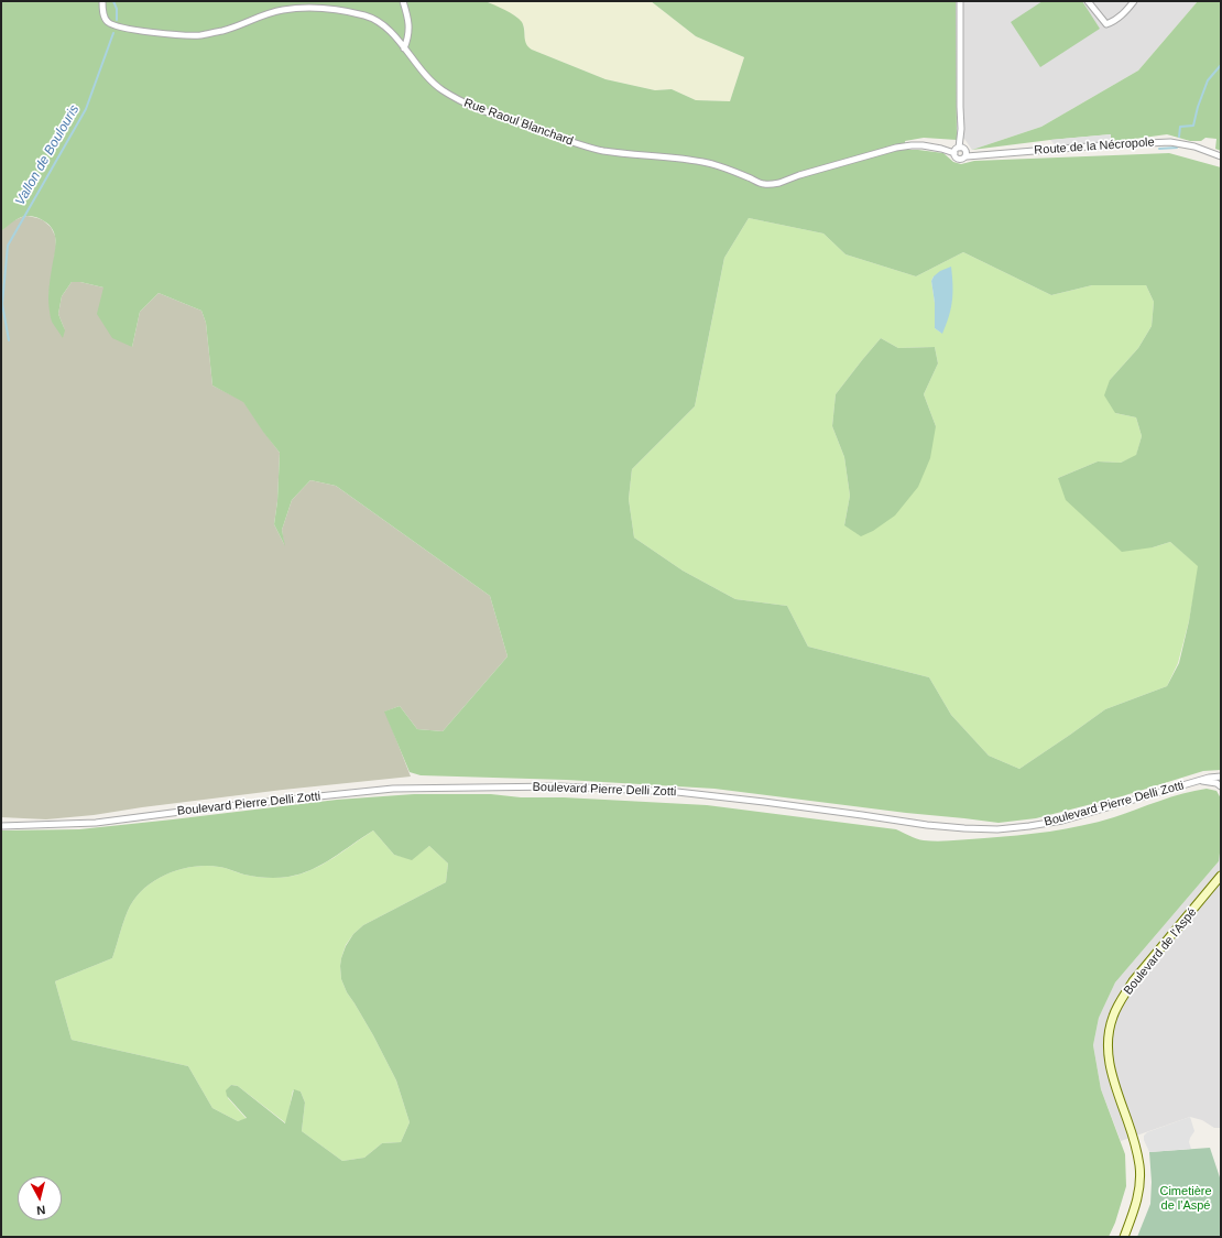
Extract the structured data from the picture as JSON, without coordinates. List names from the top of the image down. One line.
{"streets":{"main road":["Boulevard de l'Aspé"],"street":["Rue Raoul Blanchard","Route de la Nécropole","Boulevard Pierre Delli Zotti"]},"crossings":[["Rue Raoul Blanchard","Route de la Nécropole"]],"water":["Vallon de Boulouris"],"parks":["Cimetière de l'Aspé"],"north":"bottom"}
